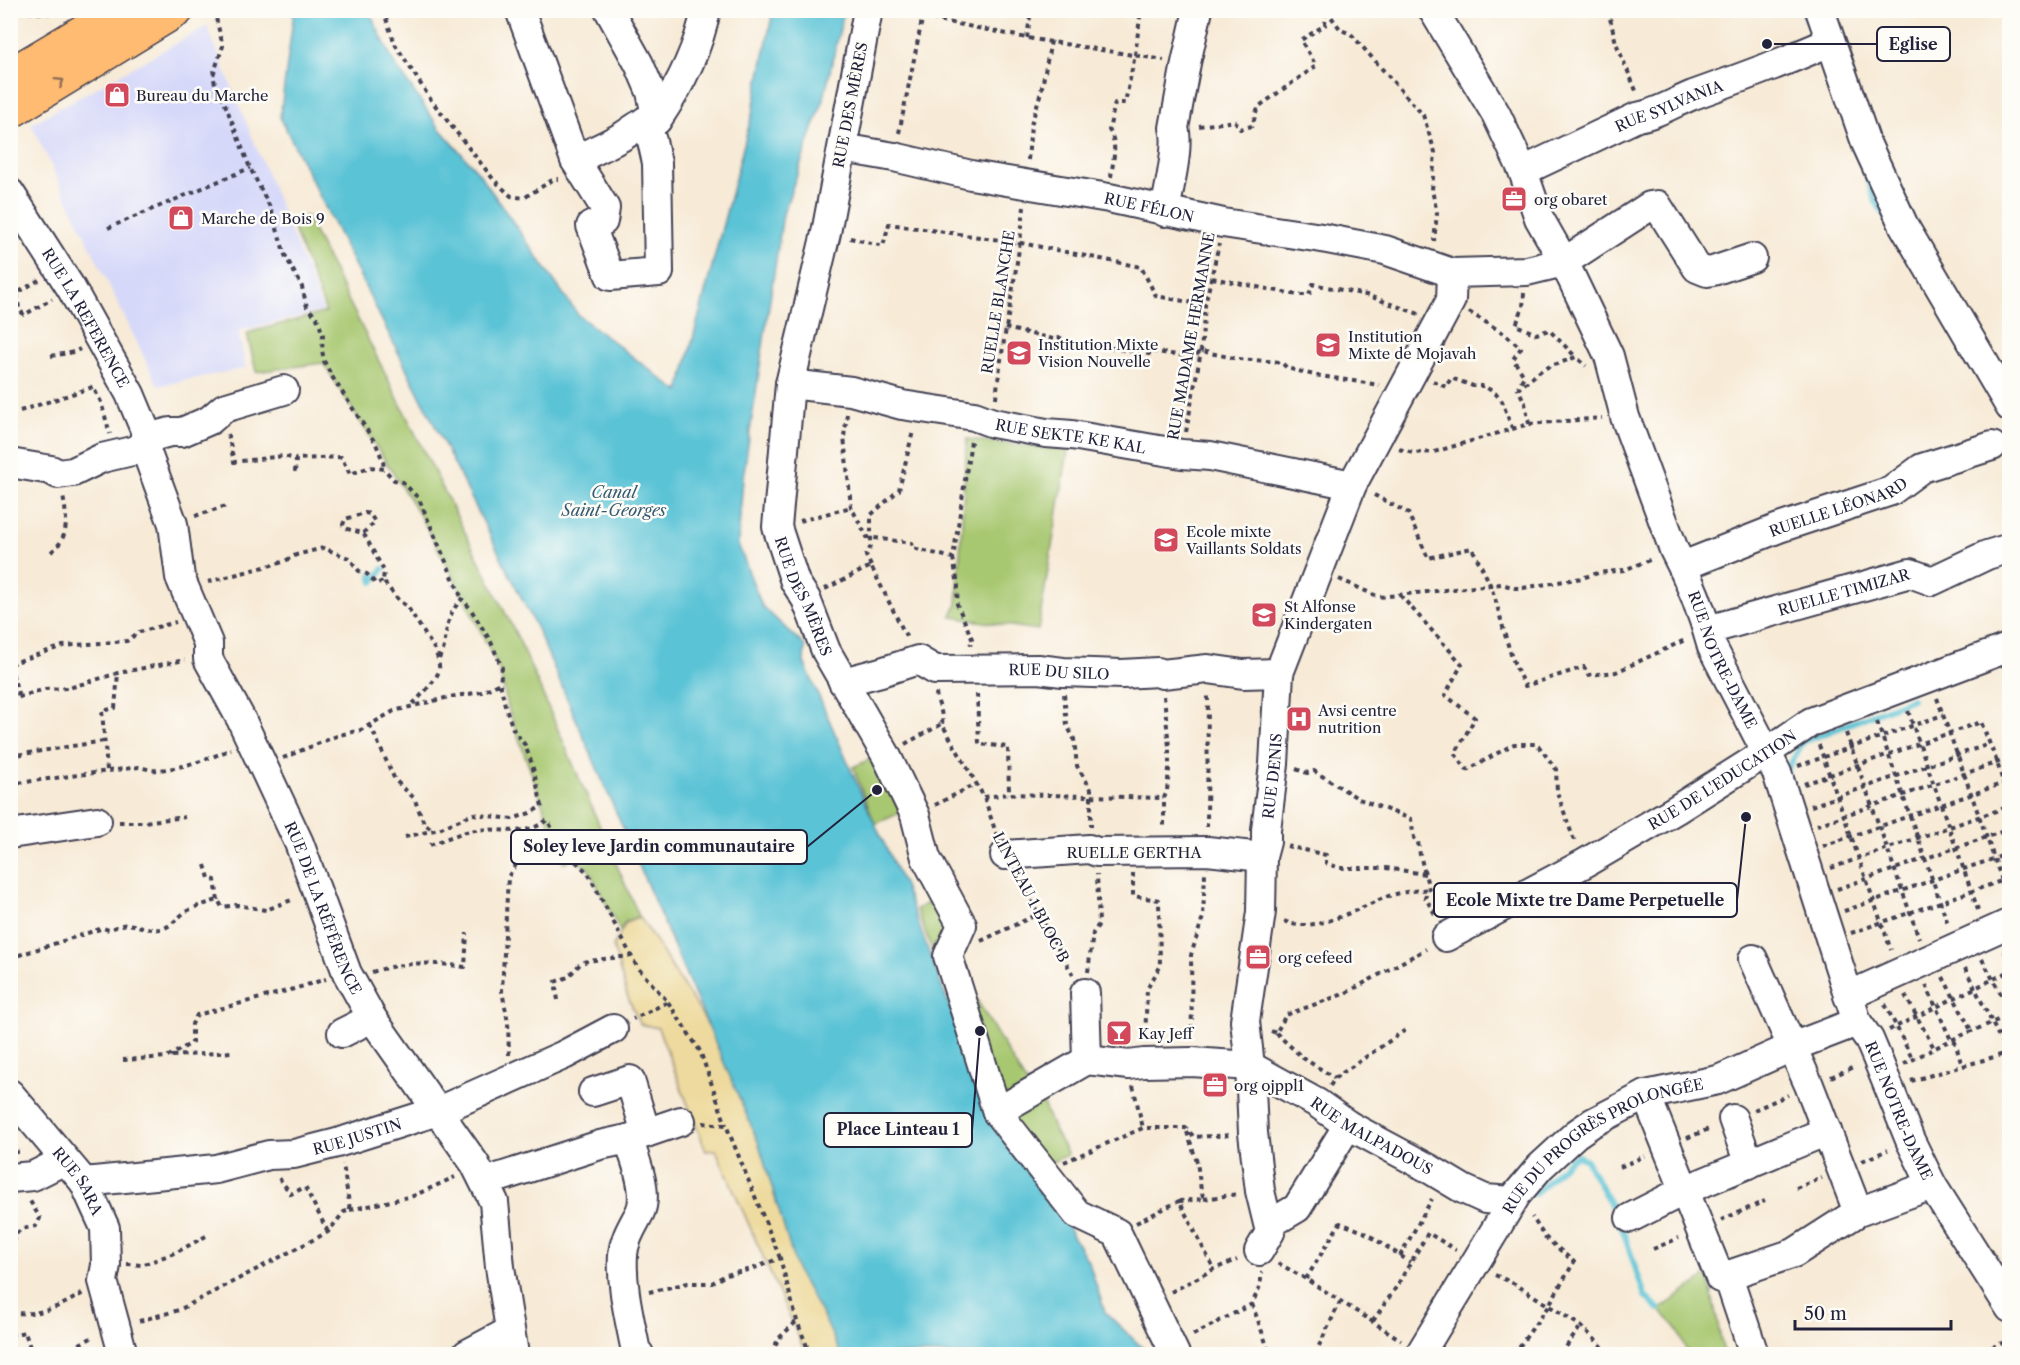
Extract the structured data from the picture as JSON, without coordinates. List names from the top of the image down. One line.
{"streets":{"street":["RUE DES MÈRES","RUE SYLVANIA","RUE FÉLON","RUE LA REFERENCE","RUE SEKTE KE KAL","RUELLE LÉONARD","RUELLE TIMIZAR","RUE NOTRE-DAME","RUE DU SILO","RUE DENIS","RUE DE L'EDUCATION","RUELLE GERTHA","RUE DE LA RÉFÉRENCE","RUE JUSTIN","RUE MALPADOUS","RUE DU PROGRÈS PROLONGÉE","RUE SARA"],"path":["RUELLE BLANCHE","RUE MADAME HERMANNE","LINTEAU 1 BLOC B"]},"crossings":[["RUE DES MÈRES","RUE FÉLON"],["RUE DES MÈRES","RUE SEKTE KE KAL"],["RUE DES MÈRES","RUE DU SILO"],["RUE SYLVANIA","RUE NOTRE-DAME"],["RUE FÉLON","RUELLE BLANCHE"],["RUE FÉLON","RUE MADAME HERMANNE"],["RUE FÉLON","RUE NOTRE-DAME"],["RUE FÉLON","RUE DENIS"],["RUELLE BLANCHE","RUE SEKTE KE KAL"],["RUELLE BLANCHE","RUE DU SILO"],["RUELLE BLANCHE","LINTEAU 1 BLOC B"],["RUE LA REFERENCE","RUE DE LA RÉFÉRENCE"],["RUE MADAME HERMANNE","RUE SEKTE KE KAL"],["RUE SEKTE KE KAL","RUE DENIS"],["RUELLE LÉONARD","RUE NOTRE-DAME"],["RUELLE TIMIZAR","RUE NOTRE-DAME"],["RUE NOTRE-DAME","RUE DE L'EDUCATION"],["RUE NOTRE-DAME","RUE DU PROGRÈS PROLONGÉE"],["RUE DU SILO","RUE DENIS"],["RUE DU SILO","LINTEAU 1 BLOC B"],["RUE DENIS","RUELLE GERTHA"],["RUE DENIS","RUE MALPADOUS"],["RUELLE GERTHA","LINTEAU 1 BLOC B"],["RUE DE LA RÉFÉRENCE","RUE JUSTIN"],["RUE JUSTIN","RUE SARA"],["RUE MALPADOUS","RUE DU PROGRÈS PROLONGÉE"]],"water":["Canal Saint-Georges"],"places":{"other":["Eglise","Soley leve Jardin communautaire","Ecole Mixte tre Dame Perpetuelle","Place Linteau 1"],"shop":["Bureau du Marche","Marche de Bois 9"],"office":["org obaret","org cefeed","org ojppl1"],"school or university":["Institution Mixte de Mojavah","Institution Mixte Vision Nouvelle","Ecole mixte Vaillants Soldats","St Alfonse Kindergaten"],"hospital":["Avsi centre nutrition"],"bar":["Kay Jeff"]},"scale_bar":"50 m"}
